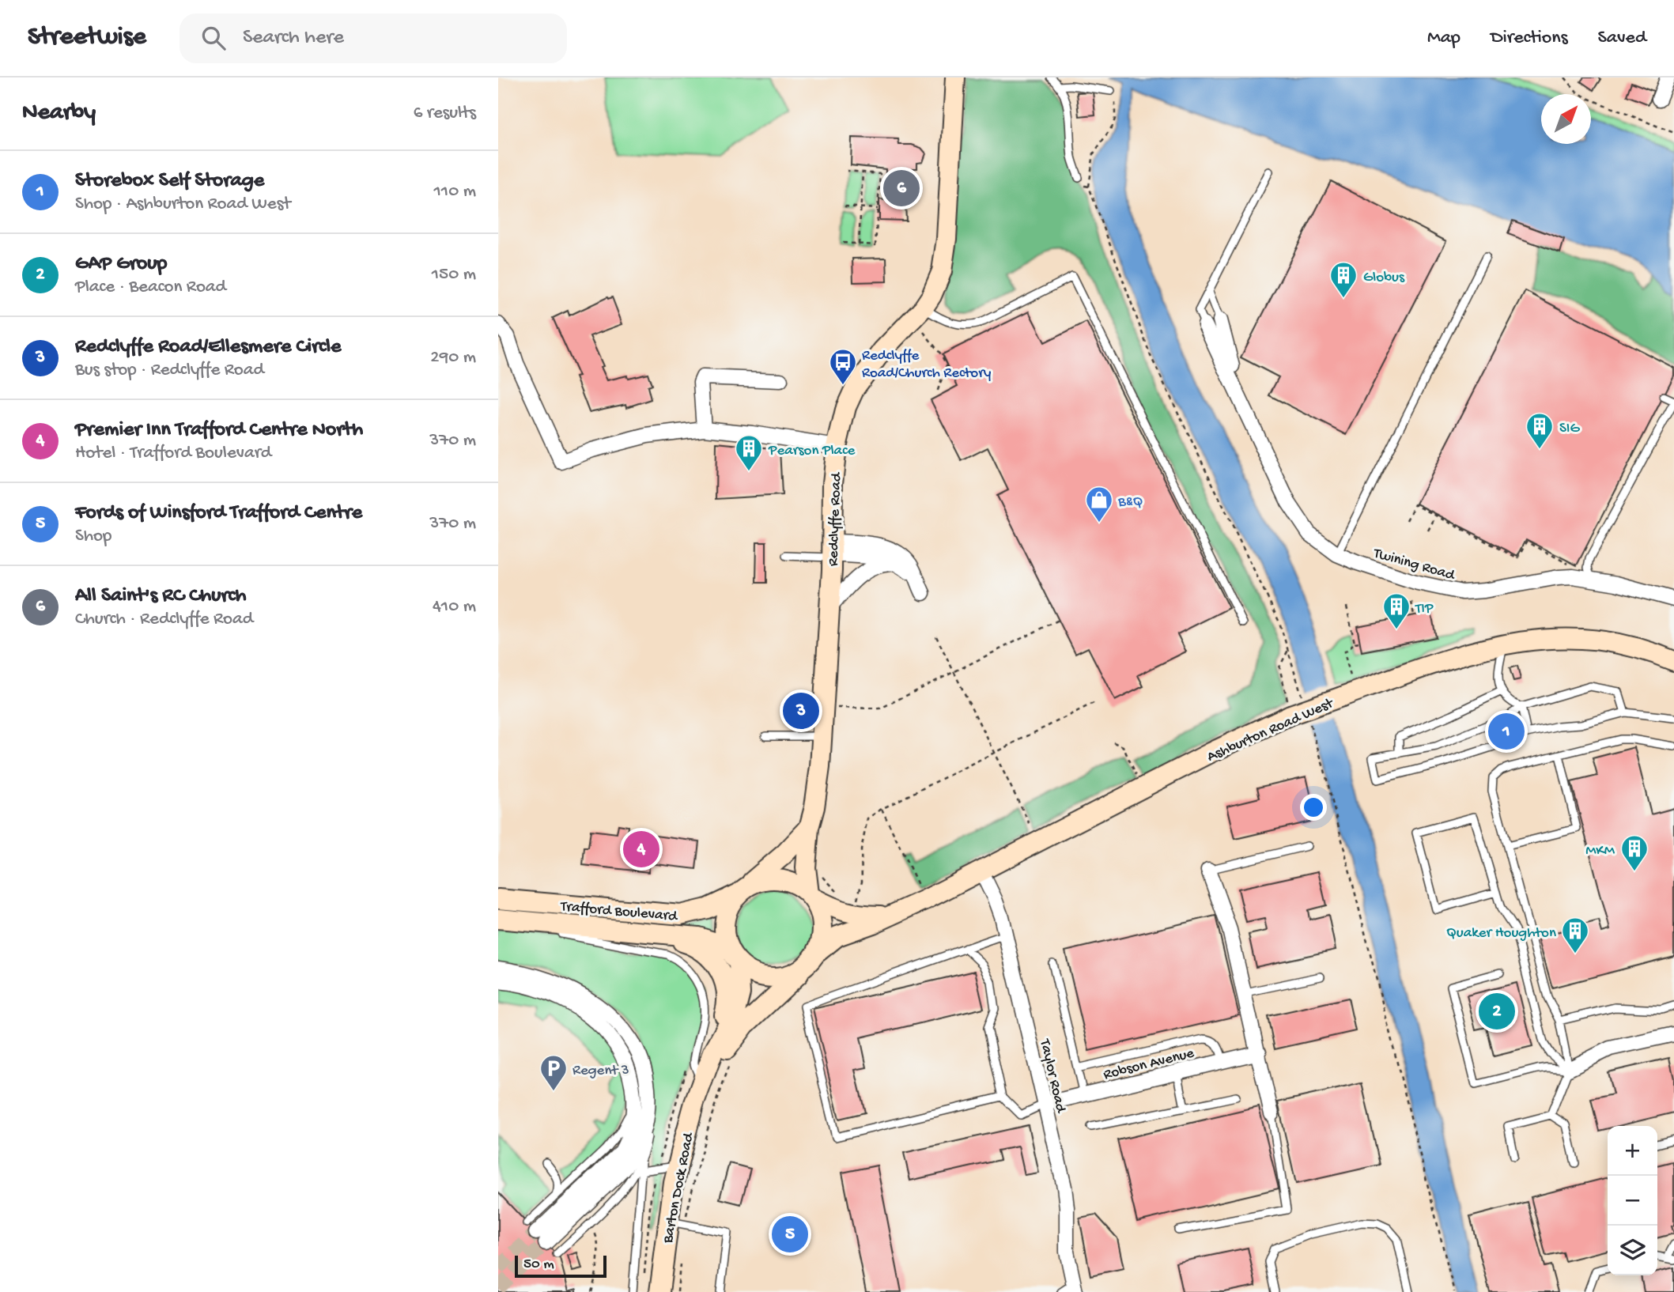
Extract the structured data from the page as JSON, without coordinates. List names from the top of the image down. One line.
{"streets":{"main road":["Redclyffe Road","Ashburton Road West","Trafford Boulevard","Barton Dock Road"],"street":["Twining Road","Robson Avenue","Taylor Road"]},"crossings":[["Redclyffe Road","Ashburton Road West"],["Redclyffe Road","Trafford Boulevard"],["Redclyffe Road","Barton Dock Road"],["Ashburton Road West","Trafford Boulevard"],["Ashburton Road West","Taylor Road"],["Ashburton Road West","Barton Dock Road"],["Trafford Boulevard","Barton Dock Road"],["Robson Avenue","Taylor Road"]],"places":{"building":["Globus","SIG","Pearson Place","TIP","MKM","Quaker Houghton"],"bus stop":["Redclyffe Road/Church Rectory"],"shop":["B&Q"],"parking":["Regent 3"]},"scale_bar":"50 m","north":"top right","page":{"header":"Streetwise","search":"Search here","nav":["Map","Directions","Saved"],"heading":["Nearby","6 results"],"list":[{"mark":"1","name":"Storebox Self Storage","note":"Shop · Ashburton Road West","value":"110 m"},{"mark":"2","name":"GAP Group","note":"Place · Beacon Road","value":"150 m"},{"mark":"3","name":"Redclyffe Road/Ellesmere Circle","note":"Bus stop · Redclyffe Road","value":"290 m"},{"mark":"4","name":"Premier Inn Trafford Centre North","note":"Hotel · Trafford Boulevard","value":"370 m"},{"mark":"5","name":"Fords of Winsford Trafford Centre","note":"Shop","value":"370 m"},{"mark":"6","name":"All Saint's RC Church","note":"Church · Redclyffe Road","value":"410 m"}],"pins":["6","3","1","4","2","5"],"map_buttons":["+","−"],"scale":"50 m"}}
